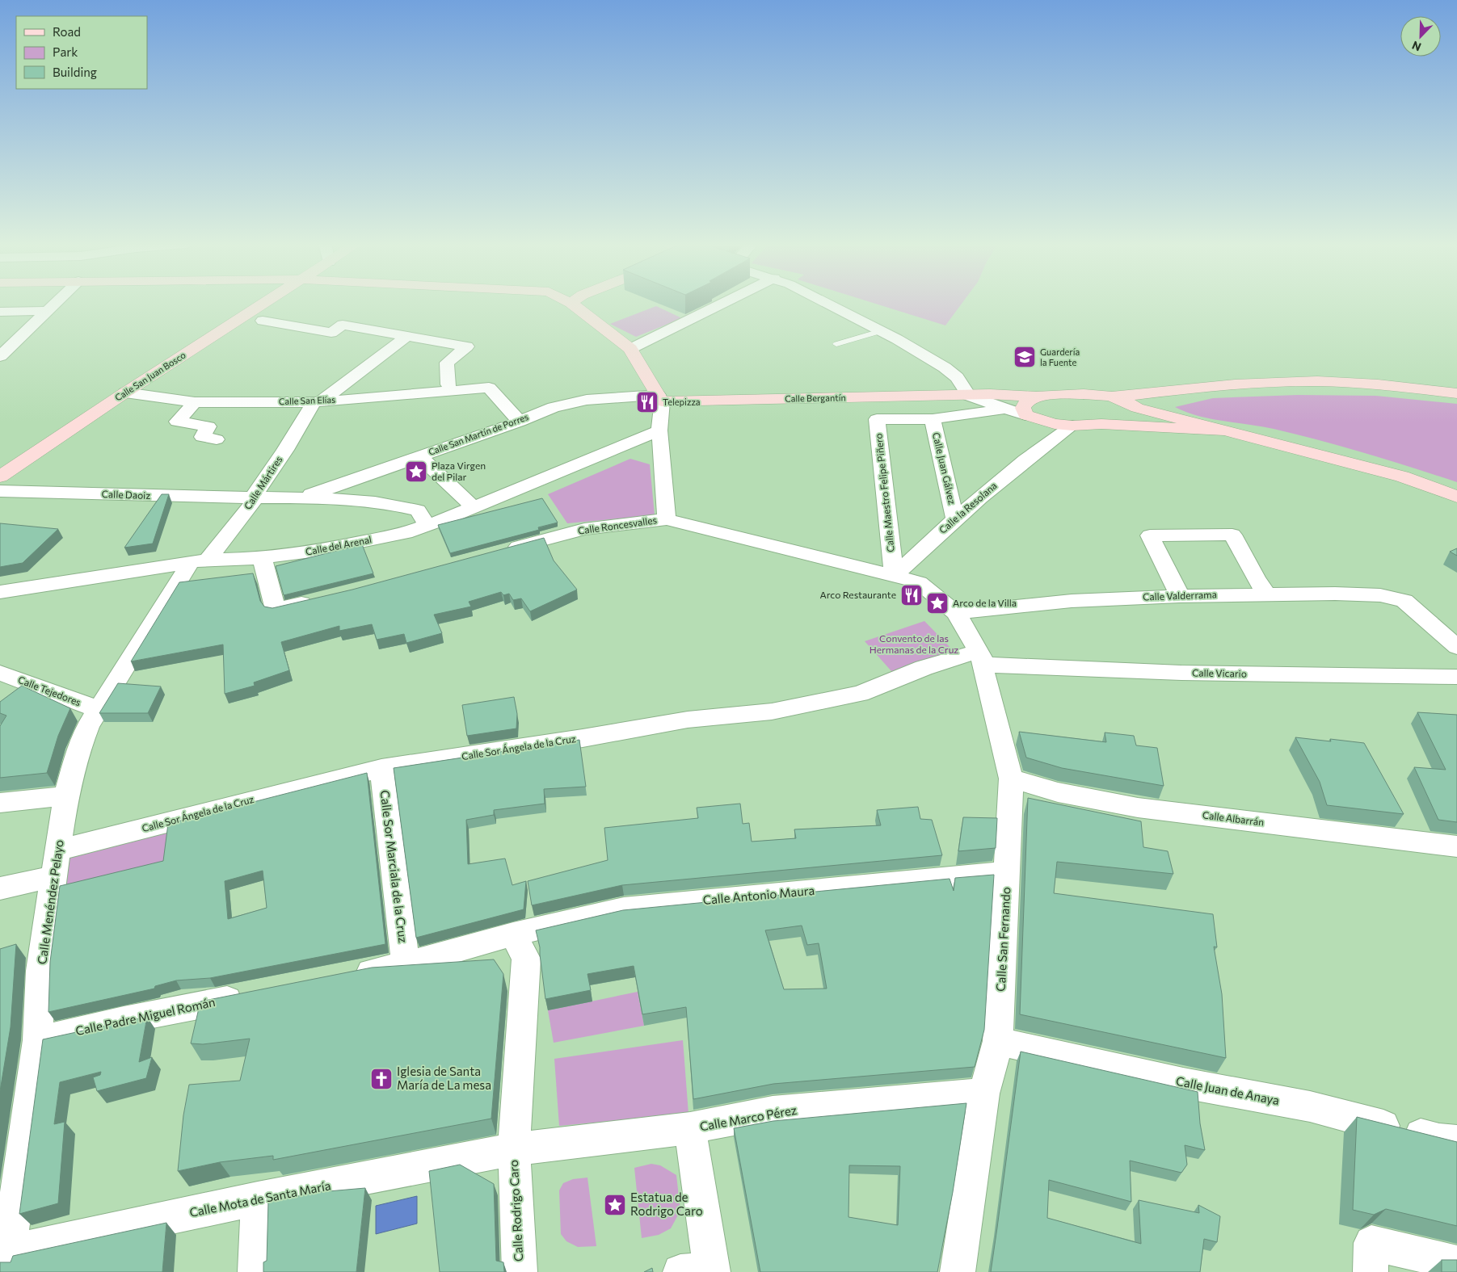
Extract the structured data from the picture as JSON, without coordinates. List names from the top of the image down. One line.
{"streets":{"street":["Calle San Juan Bosco","Calle Bergantín","Calle San Elías","Calle San Martín de Porres","Calle Juan Gálvez","Calle Mártires","Calle Maestro Felipe Piñero","Calle Daoiz","Calle la Resolana","Calle Roncesvalles","Calle del Arenal","Calle Valderrama","Calle Vicario","Calle Tejedores","Calle Sor Ángela de la Cruz","Calle Albarrán","Calle Sor Marciala de la Cruz","Calle Antonio Maura","Calle Menéndez Pelayo","Calle San Fernando","Calle Padre Miguel Román","Calle Juan de Anaya","Calle Marco Pérez","Calle Mota de Santa María","Calle Rodrigo Caro"]},"crossings":[["Calle San Juan Bosco","Calle San Elías"],["Calle Bergantín","Calle San Martín de Porres"],["Calle Bergantín","Calle Maestro Felipe Piñero"],["Calle San Elías","Calle San Martín de Porres"],["Calle San Elías","Calle Mártires"],["Calle San Martín de Porres","Calle Daoiz"],["Calle Juan Gálvez","Calle Maestro Felipe Piñero"],["Calle Juan Gálvez","Calle la Resolana"],["Calle Mártires","Calle Daoiz"],["Calle Mártires","Calle del Arenal"],["Calle Mártires","Calle Menéndez Pelayo"],["Calle Maestro Felipe Piñero","Calle la Resolana"],["Calle Maestro Felipe Piñero","Calle Roncesvalles"],["Calle Daoiz","Calle del Arenal"],["Calle la Resolana","Calle Roncesvalles"],["Calle del Arenal","Calle Menéndez Pelayo"],["Calle Valderrama","Calle San Fernando"],["Calle Vicario","Calle Sor Ángela de la Cruz"],["Calle Vicario","Calle San Fernando"],["Calle Tejedores","Calle Menéndez Pelayo"],["Calle Sor Ángela de la Cruz","Calle Sor Marciala de la Cruz"],["Calle Sor Ángela de la Cruz","Calle Menéndez Pelayo"],["Calle Sor Ángela de la Cruz","Calle San Fernando"],["Calle Albarrán","Calle San Fernando"],["Calle Antonio Maura","Calle San Fernando"],["Calle Menéndez Pelayo","Calle Padre Miguel Román"],["Calle Menéndez Pelayo","Calle Mota de Santa María"],["Calle San Fernando","Calle Juan de Anaya"],["Calle San Fernando","Calle Marco Pérez"],["Calle Marco Pérez","Calle Mota de Santa María"],["Calle Marco Pérez","Calle Rodrigo Caro"],["Calle Mota de Santa María","Calle Rodrigo Caro"]],"parks":["Convento de las Hermanas de la Cruz"],"places":{"school or university":["Guardería la Fuente"],"restaurant":["Telepizza","Arco Restaurante"],"place":["Plaza Virgen del Pilar","Arco de la Villa","Estatua de Rodrigo Caro"],"church":["Iglesia de Santa María de La mesa"]},"legend":["Road","Park","Building"],"north":"bottom left"}
